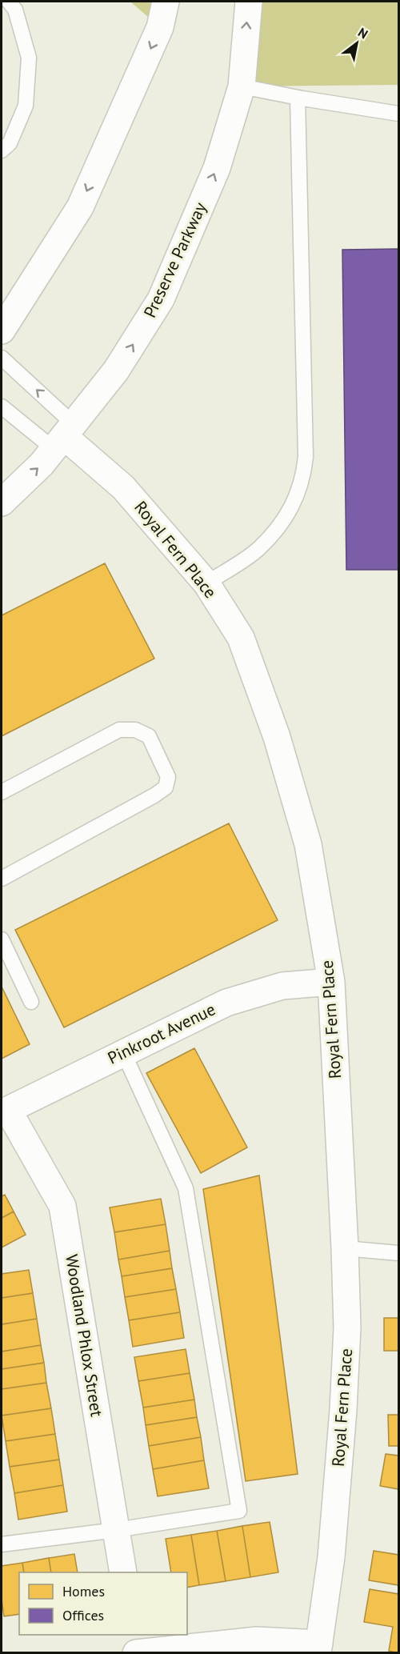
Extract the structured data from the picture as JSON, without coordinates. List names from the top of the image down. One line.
{"streets":{"street":["Preserve Parkway","Royal Fern Place","Pinkroot Avenue","Woodland Phlox Street"]},"crossings":[["Preserve Parkway","Royal Fern Place"],["Royal Fern Place","Pinkroot Avenue"],["Pinkroot Avenue","Woodland Phlox Street"]],"legend":["Homes","Offices"],"north":"top right"}
